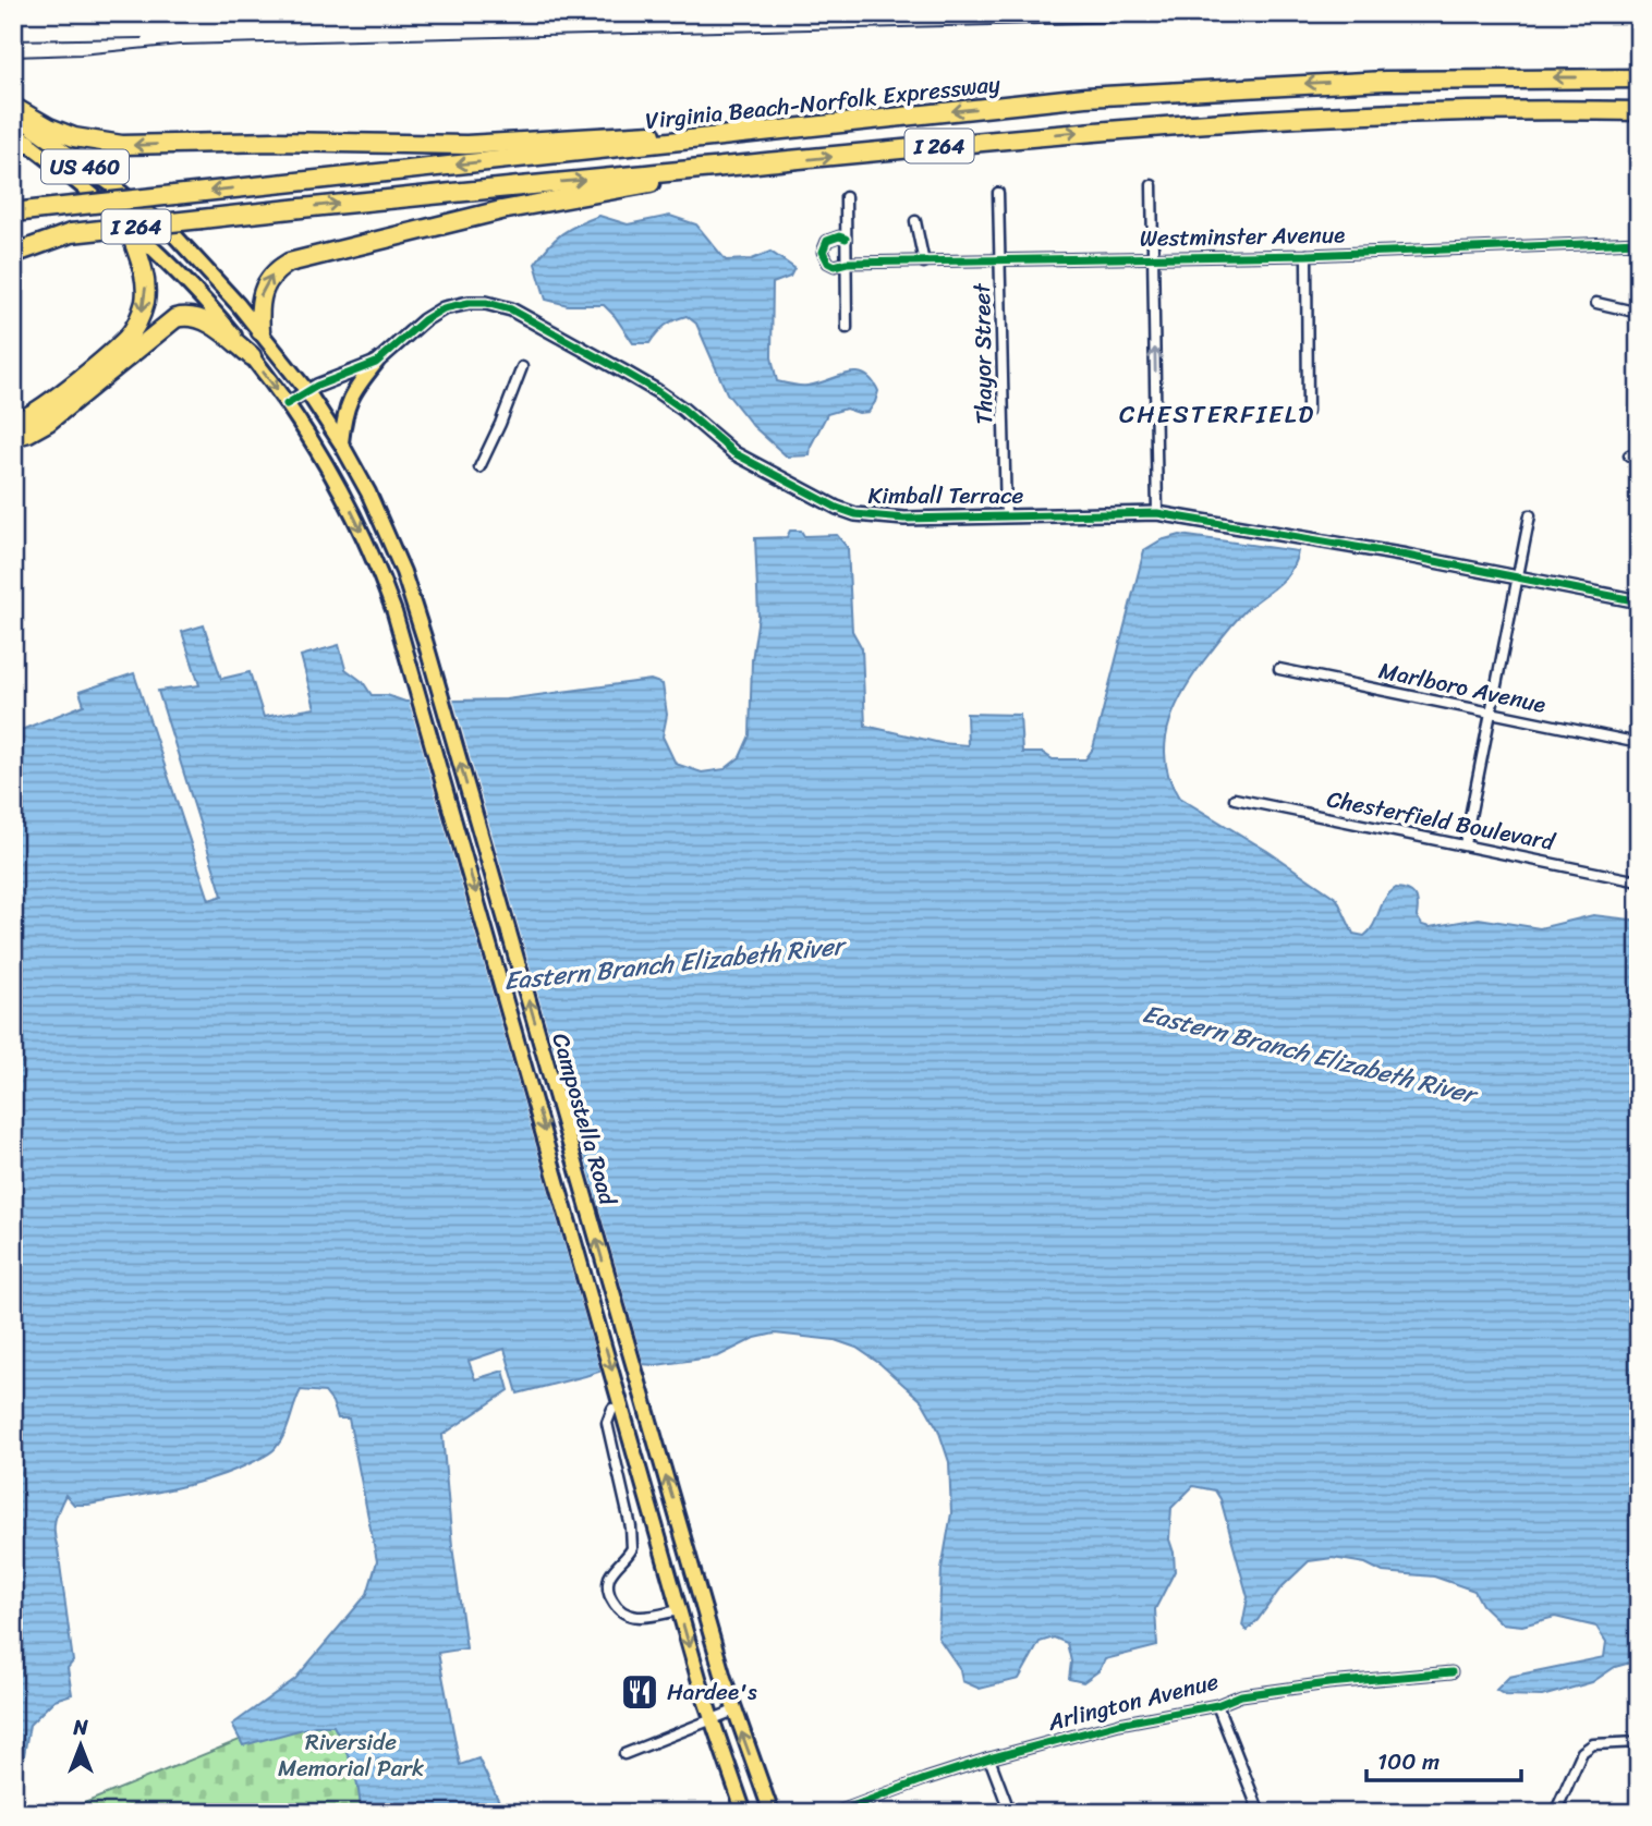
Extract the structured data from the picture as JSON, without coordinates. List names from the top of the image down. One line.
{"streets":{"highway":["Virginia Beach-Norfolk Expressway","I 264"],"main road":["US 460","Campostella Road"],"street":["Westminster Avenue","Thayor Street","Kimball Terrace","Marlboro Avenue","Chesterfield Boulevard","Arlington Avenue"]},"crossings":[["US 460","Kimball Terrace"],["US 460","Campostella Road"],["Westminster Avenue","Thayor Street"],["Thayor Street","Kimball Terrace"],["Kimball Terrace","Campostella Road"]],"districts":["CHESTERFIELD"],"water":["Eastern Branch Elizabeth River"],"parks":["Riverside Memorial Park"],"places":{"restaurant":["Hardee's"]},"scale_bar":"100 m","north":"top"}
